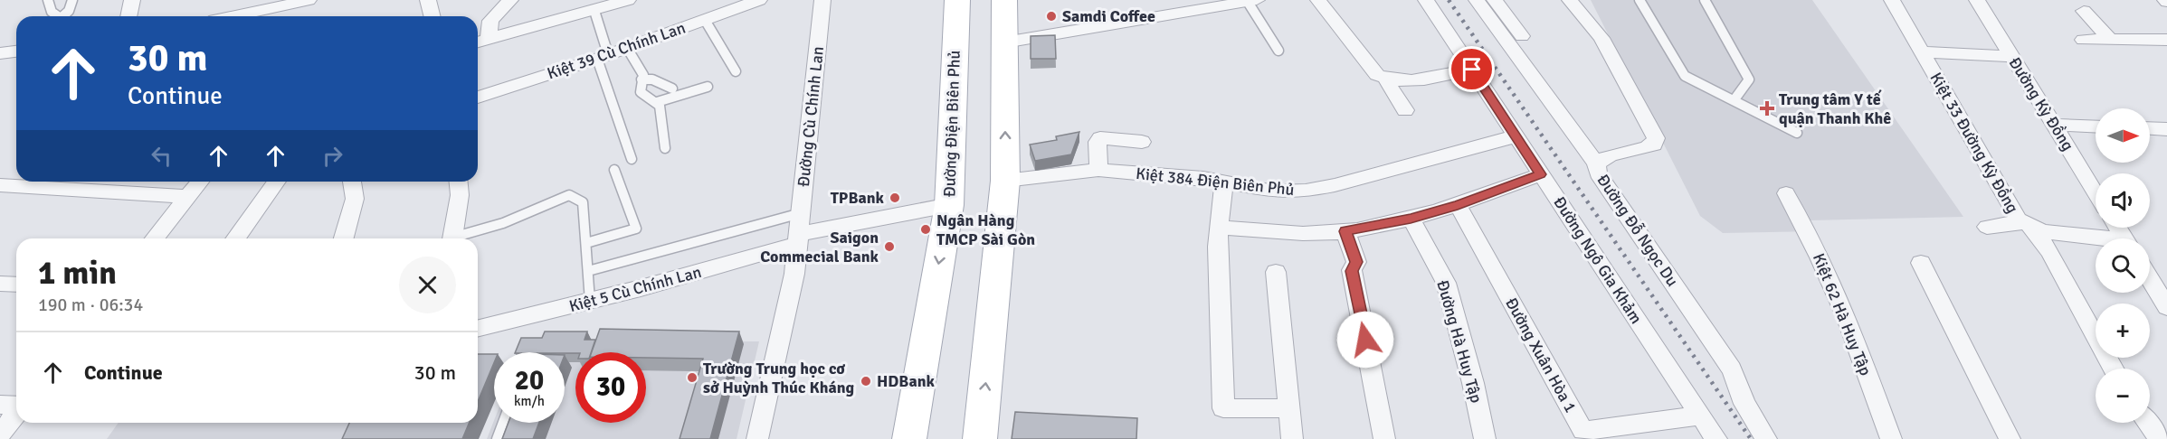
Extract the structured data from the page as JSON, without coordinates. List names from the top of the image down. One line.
{"streets":{"main road":["Đường Điện Biên Phủ"],"street":["Kiệt 39 Cù Chính Lan","Đường Kỳ Đồng","Đường Cù Chính Lan","Kiệt 33 Đường Kỳ Đồng","Kiệt 384 Điện Biên Phủ","Đường Đỗ Ngọc Du","Đường Ngô Gia Khảm","Kiệt 5 Cù Chính Lan","Kiệt 62 Hà Huy Tập","Đường Hà Huy Tập","Đường Xuân Hòa 1"]},"crossings":[["Đường Cù Chính Lan","Kiệt 5 Cù Chính Lan"],["Kiệt 384 Điện Biên Phủ","Đường Ngô Gia Khảm"],["Đường Ngô Gia Khảm","Đường Xuân Hòa 1"]],"places":{"other":["Samdi Coffee","TPBank","Ngân Hàng TMCP Sài Gòn","Saigon Commecial Bank","Trường Trung học cơ sở Huỳnh Thúc Kháng","HDBank"],"health":["Trung tâm Y tế quận Thanh Khê"]},"north":"right","page":{"turn":["30 m","Continue"],"map_buttons":["+","−"],"heading":["1 min","190 m · 06:34"],"list":[{"name":"Continue","value":"30 m"}],"speed":"20 km/h","limit":"30"}}
